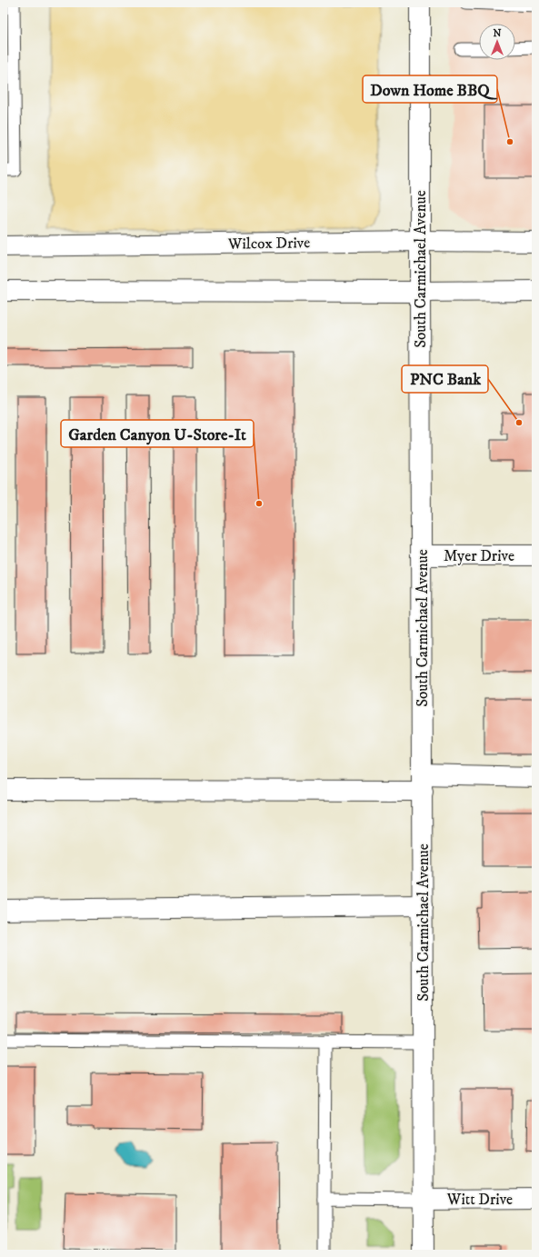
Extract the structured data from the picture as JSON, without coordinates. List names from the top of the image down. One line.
{"streets":{"street":["Wilcox Drive","South Carmichael Avenue","Myer Drive","Witt Drive"]},"crossings":[["Wilcox Drive","South Carmichael Avenue"],["South Carmichael Avenue","Myer Drive"],["South Carmichael Avenue","Witt Drive"]],"places":["Down Home BBQ","PNC Bank","Garden Canyon U-Store-It"],"north":"top"}
